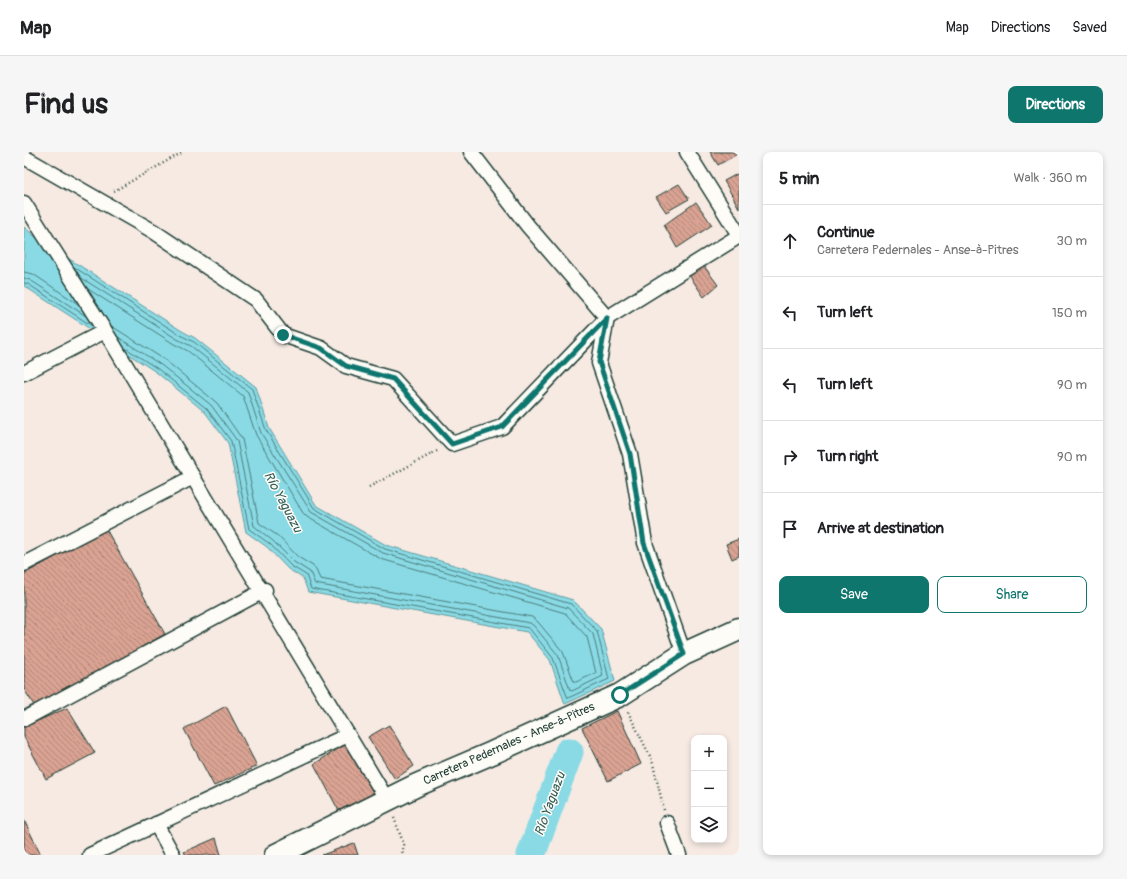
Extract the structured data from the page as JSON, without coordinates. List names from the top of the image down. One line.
{"streets":{"main road":["Carretera Pedernales - Anse-à-Pitres"]},"water":["Río Yaguazu"],"page":{"header":"Map","nav":["Map","Directions","Saved"],"buttons":["Directions",["Save","Share"]],"title":"Find us","heading":["5 min","Walk · 360 m"],"list":[["Continue","Carretera Pedernales - Anse-à-Pitres","30 m"],["Turn left","150 m"],["Turn left","90 m"],["Turn right","90 m"],"Arrive at destination"],"map_buttons":["+","−"]}}
